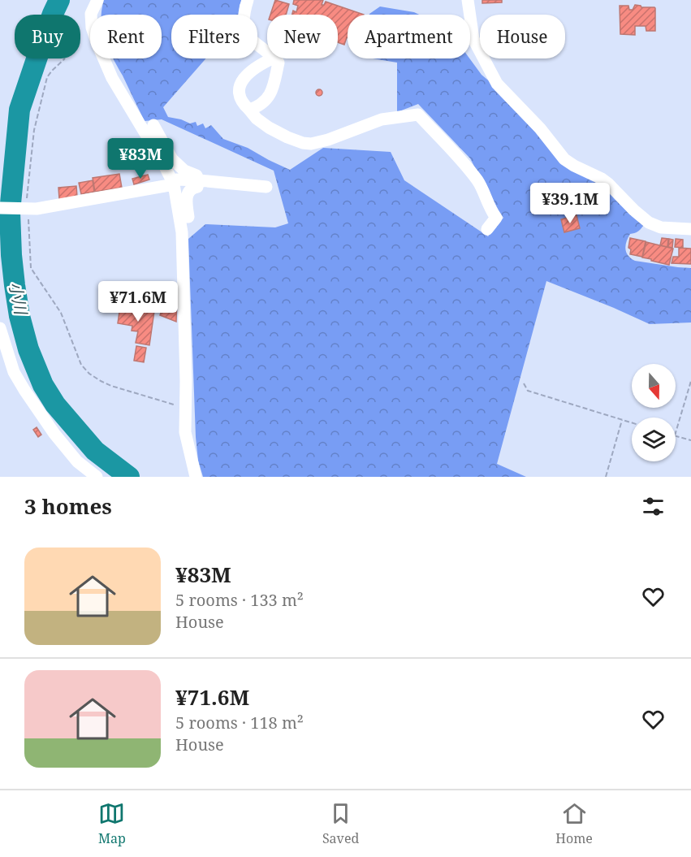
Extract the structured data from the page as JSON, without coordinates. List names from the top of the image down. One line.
{"water":["小川"],"north":"bottom","page":{"chip":["Buy","Rent","Filters","New","Apartment","House"],"price":["¥83M","¥39.1M","¥71.6M"],"heading":"3 homes","list":[{"name":"¥83M","note":"5 rooms · 133 m² · House"},{"name":"¥71.6M","note":"5 rooms · 118 m² · House"}],"tabs":["Map","Saved","Home"]}}
